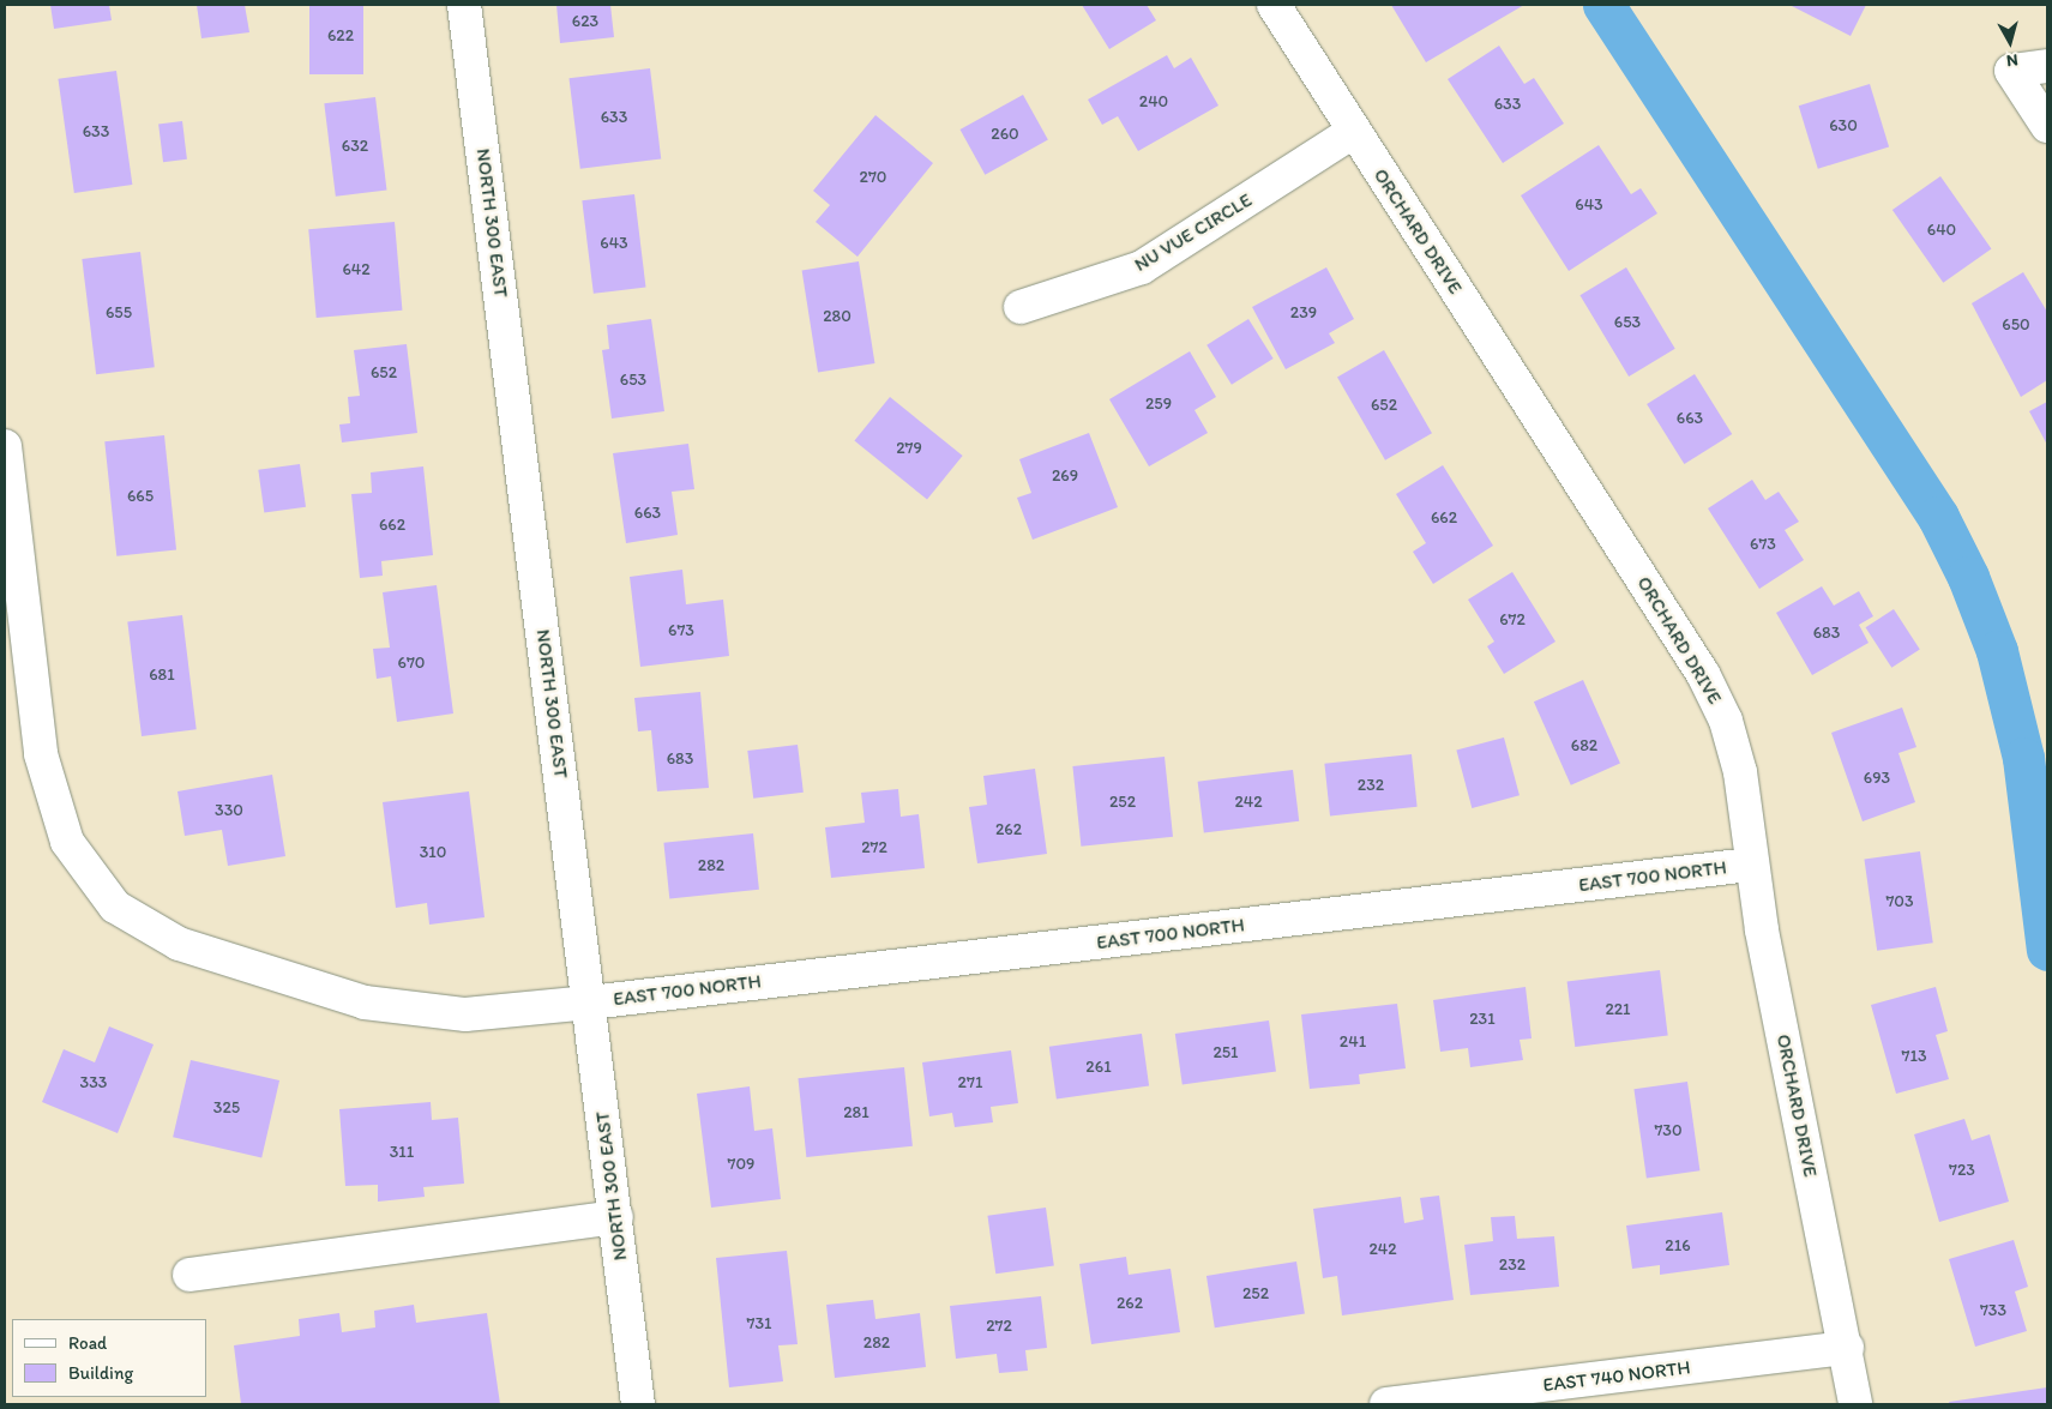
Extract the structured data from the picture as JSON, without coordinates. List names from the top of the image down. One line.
{"streets":{"street":["NORTH 300 EAST","ORCHARD DRIVE","NU VUE CIRCLE","EAST 700 NORTH","EAST 740 NORTH"]},"crossings":[["NORTH 300 EAST","EAST 700 NORTH"],["ORCHARD DRIVE","NU VUE CIRCLE"],["ORCHARD DRIVE","EAST 700 NORTH"],["ORCHARD DRIVE","EAST 740 NORTH"]],"house_numbers":["623","622","240","633","633","630","633","260","632","270","643","640","643","642","655","239","280","653","650","652","653","259","652","663","279","269","665","663","662","662","673","672","673","683","670","681","682","683","693","232","252","242","330","262","272","310","282","703","221","231","241","251","713","261","333","271","325","281","730","311","709","723","216","242","232","252","262","733","731","272","282"],"legend":["Road","Building"],"north":"bottom"}
